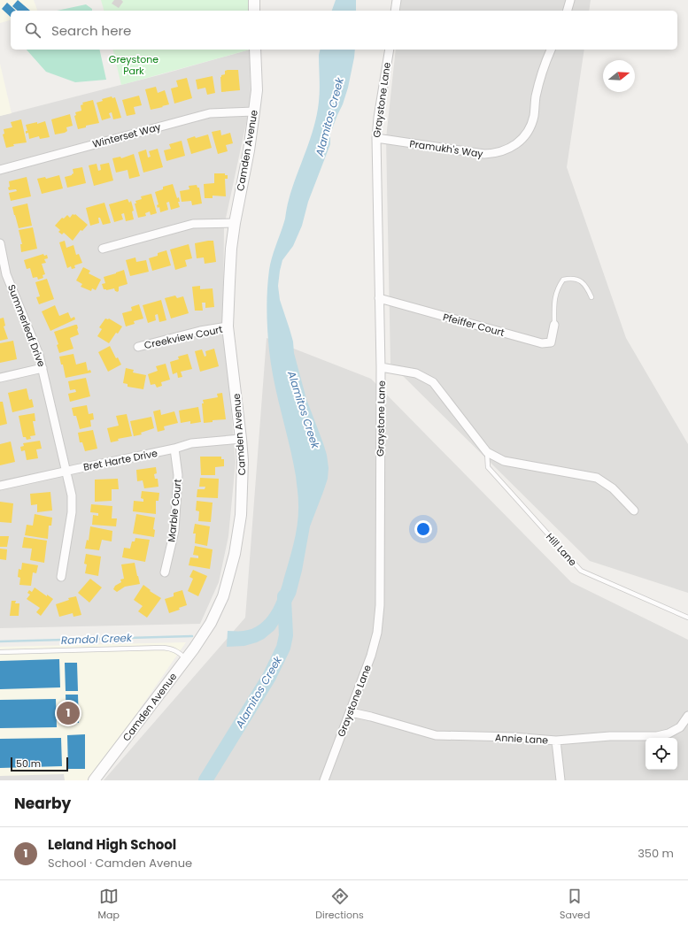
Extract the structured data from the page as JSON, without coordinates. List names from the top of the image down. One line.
{"streets":{"street":["Graystone Lane","Winterset Way","Pramukh's Way","Camden Avenue","Pfeiffer Court","Summerleaf Drive","Creekview Court","Bret Harte Drive","Marble Court","Annie Lane"],"lane":["Hill Lane"]},"crossings":[["Graystone Lane","Pramukh's Way"],["Graystone Lane","Pfeiffer Court"],["Graystone Lane","Annie Lane"],["Winterset Way","Camden Avenue"],["Camden Avenue","Creekview Court"],["Camden Avenue","Bret Harte Drive"],["Summerleaf Drive","Bret Harte Drive"],["Bret Harte Drive","Marble Court"]],"water":["Alamitos Creek","Randol Creek"],"parks":["Greystone Park"],"scale_bar":"50 m","north":"right","page":{"search":"Search here","pins":"1","scale":"50 m","heading":"Nearby","list":[{"mark":"1","name":"Leland High School","note":"School · Camden Avenue","value":"350 m"}],"nav":["Map","Directions","Saved"]}}
